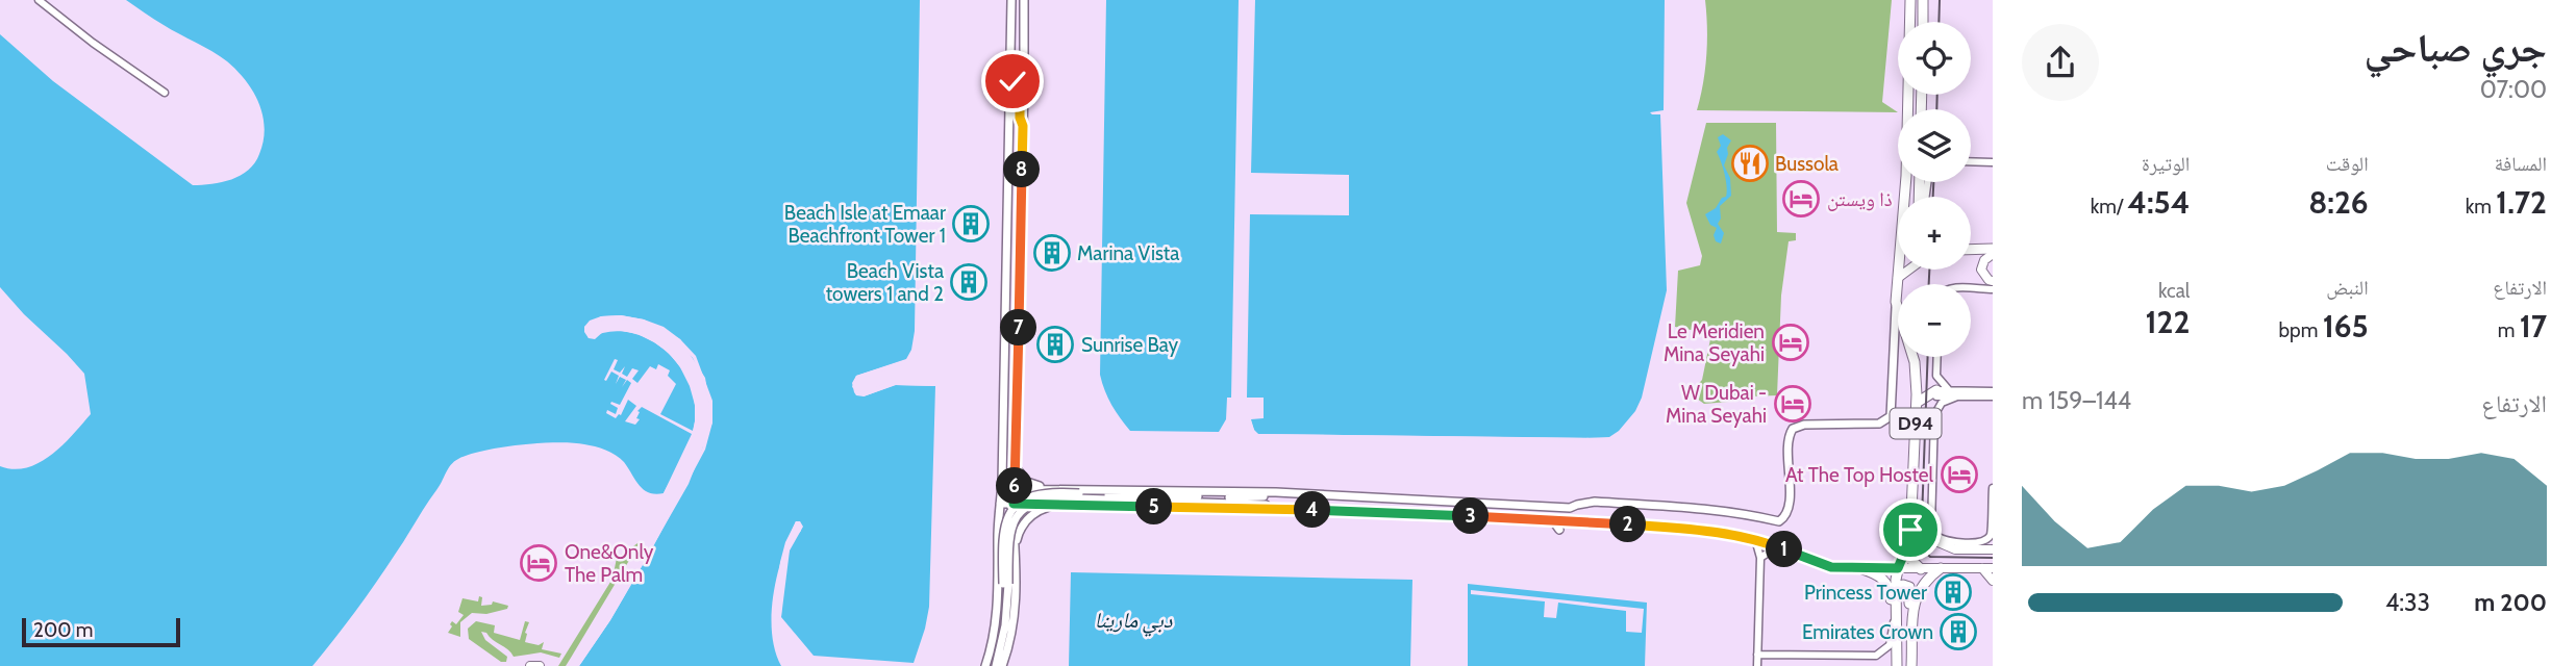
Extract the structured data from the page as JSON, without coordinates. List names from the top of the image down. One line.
{"streets":{"main road":["D94"]},"water":["دبي مارينا"],"places":{"restaurant":["Bussola"],"hotel":["ذا ويستن","Le Meridien Mina Seyahi","W Dubai - Mina Seyahi","At The Top Hostel","One&Only The Palm"],"building":["Beach Isle at Emaar Beachfront Tower 1","Marina Vista","Beach Vista towers 1 and 2","Sunrise Bay","Princess Tower","Emirates Crown"]},"scale_bar":"200 m","page":{"heading":["جري صباحي","07:00"],"map_buttons":["+","−"],"stats":[["المسافة","1.72 km"],["الوقت","8:26"],["الوتيرة","4:54 /km"],["الارتفاع","17 m"],["النبض","165 bpm"],["kcal","122"]],"pins":["8","7","6","5","4","3","2","1"],"chart":["الارتفاع","144–159 m"],"list":[{"name":"200 m","note":"4:33"}],"scale":"200 m"}}
